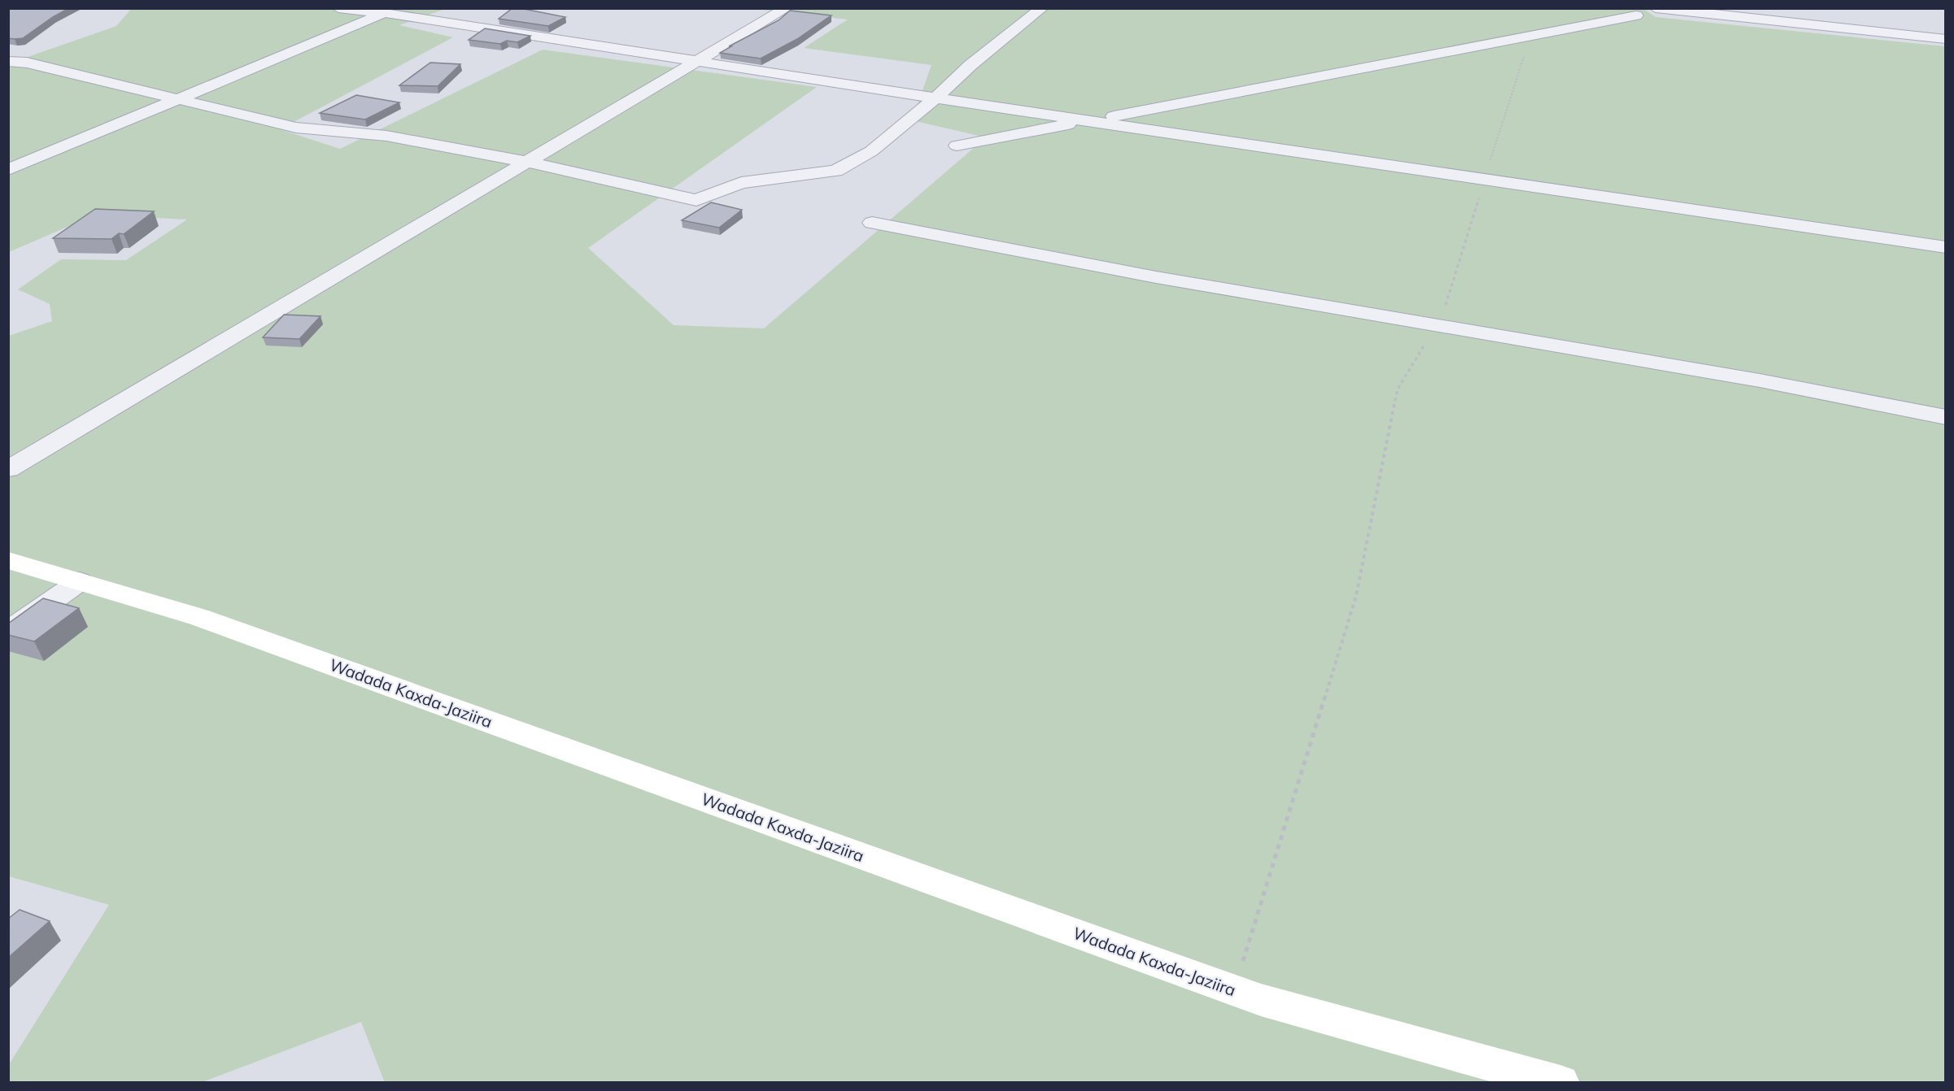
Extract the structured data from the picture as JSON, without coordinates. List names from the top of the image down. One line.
{"streets":{"street":["Wadada Kaxda-Jaziira"]}}
